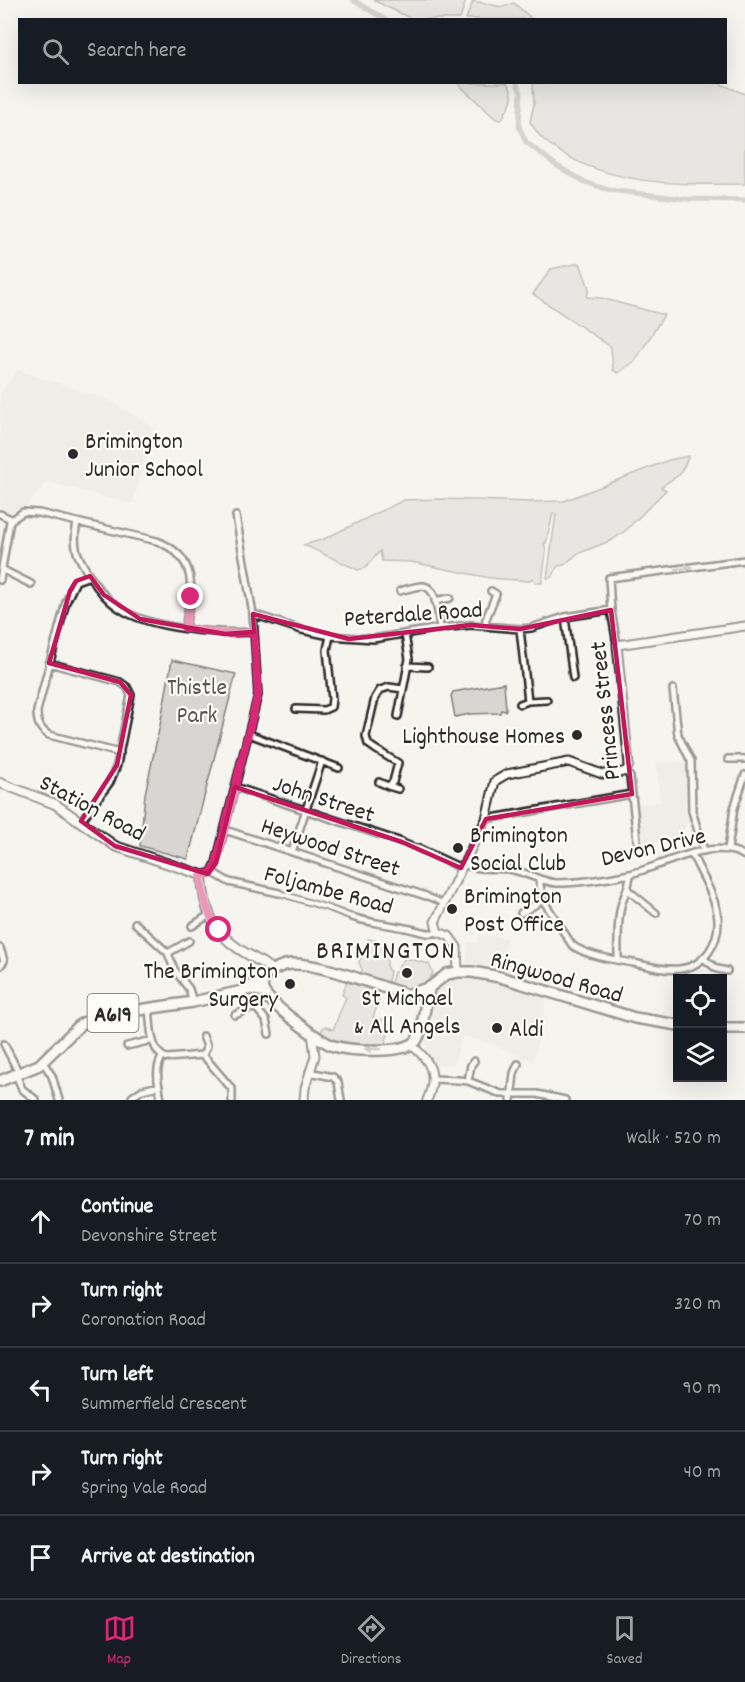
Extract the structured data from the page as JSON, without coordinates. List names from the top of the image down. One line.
{"streets":{"highway":["Ringwood Road","A619"],"main road":["Station Road"],"street":["Peterdale Road","Princess Street","John Street","Heywood Street","Devon Drive","Foljambe Road"]},"crossings":[["Peterdale Road","Princess Street"],["Ringwood Road","A619"]],"one_way":["Princess Street"],"districts":["BRIMINGTON"],"parks":["Thistle Park"],"places":["Brimington Junior School","Lighthouse Homes","Brimington Social Club","Brimington Post Office","St Michael & All Angels","The Brimington Surgery","Aldi"],"page":{"search":"Search here","heading":["7 min","Walk · 520 m"],"list":[["Continue","Devonshire Street","70 m"],["Turn right","Coronation Road","320 m"],["Turn left","Summerfield Crescent","90 m"],["Turn right","Spring Vale Road","40 m"],"Arrive at destination"],"nav":["Map","Directions","Saved"]}}
